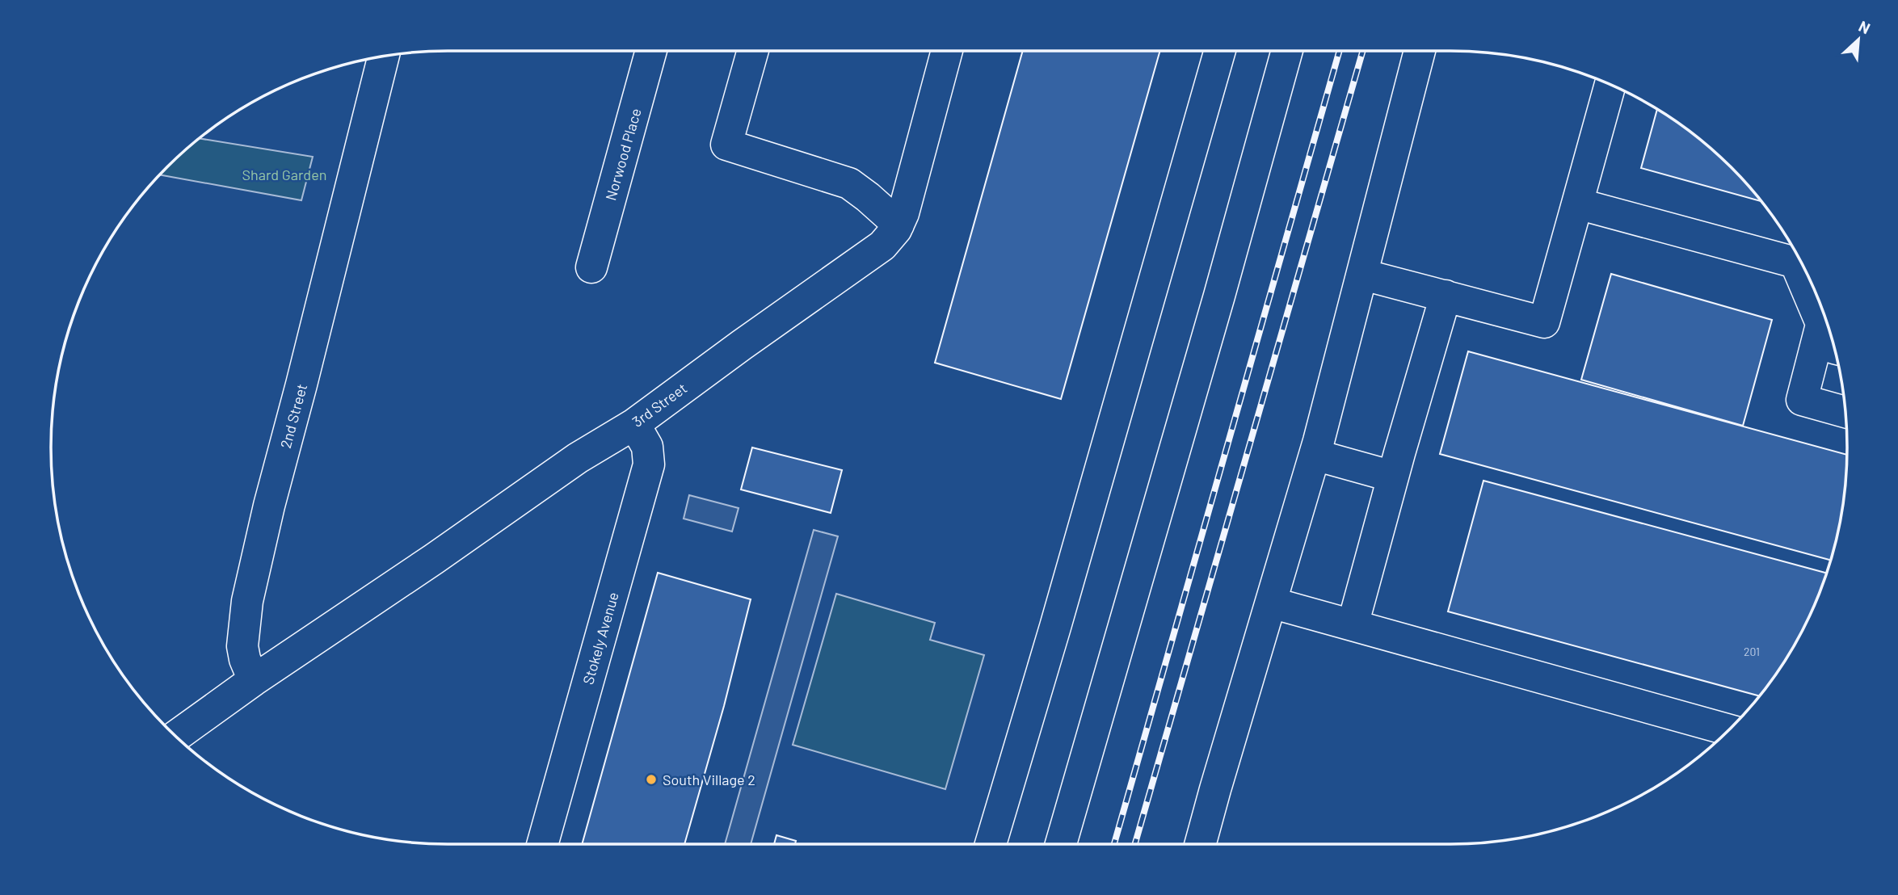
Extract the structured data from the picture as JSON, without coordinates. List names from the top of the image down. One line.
{"streets":{"main road":["Norwood Place","3rd Street","2nd Street","Stokely Avenue"]},"crossings":[["3rd Street","2nd Street"],["3rd Street","Stokely Avenue"]],"parks":["Shard Garden"],"places":["South Village 2"],"house_numbers":["201"],"north":"top right"}
